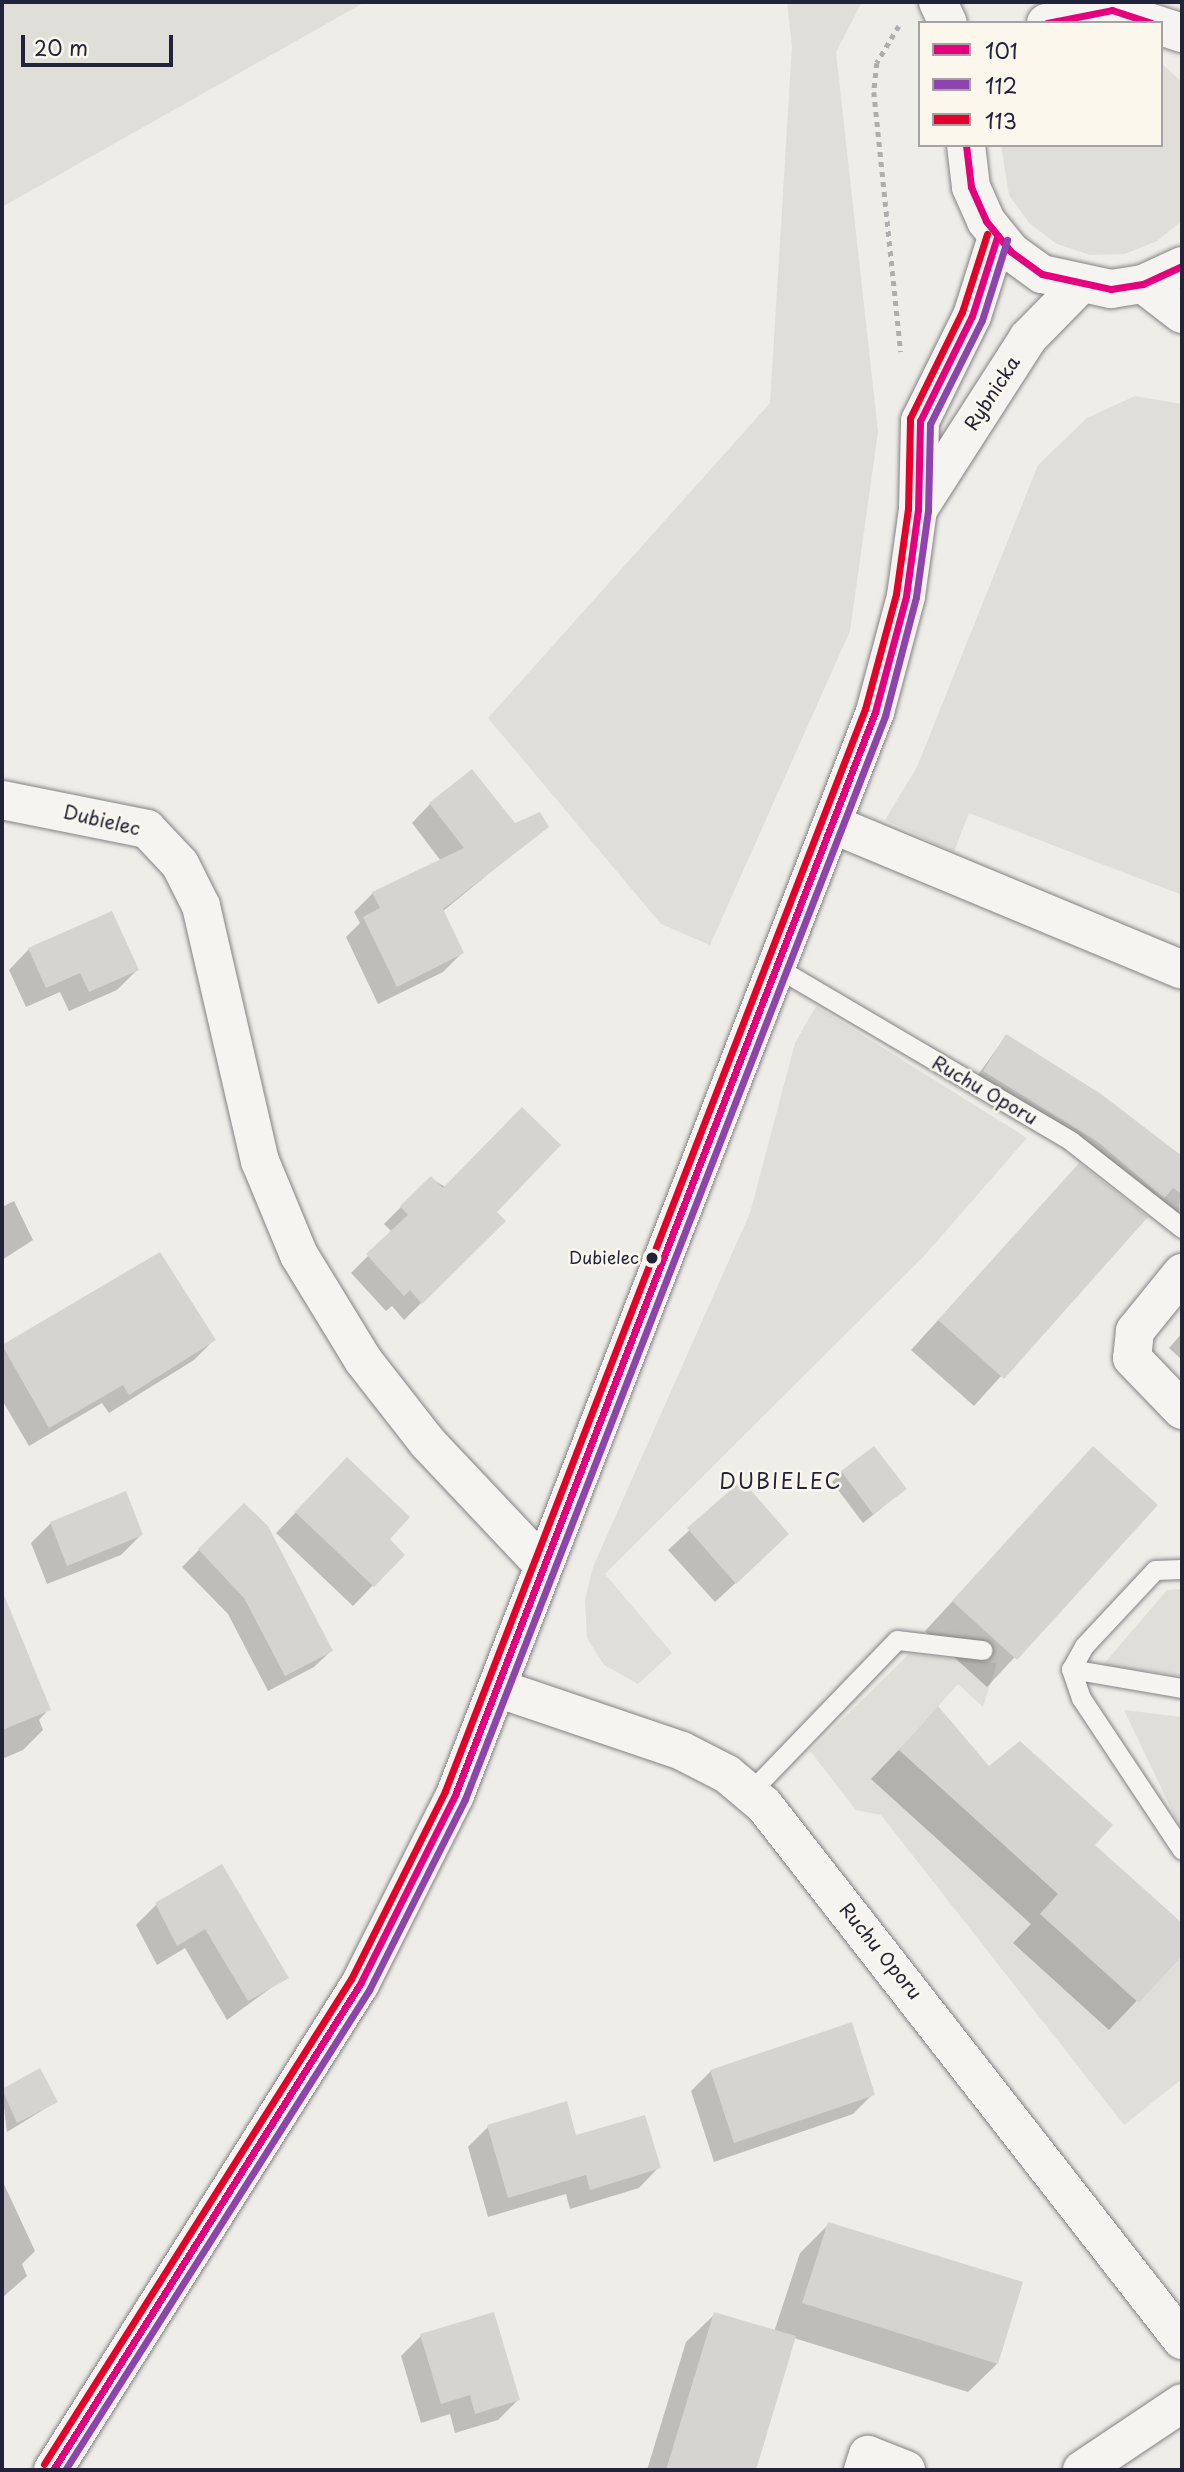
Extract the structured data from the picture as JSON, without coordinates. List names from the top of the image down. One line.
{"streets":{"street":["Rybnicka","Dubielec","Ruchu Oporu"]},"crossings":[["Rybnicka","Dubielec"],["Rybnicka","Ruchu Oporu"]],"districts":["DUBIELEC"],"places":["Dubielec"],"lines":["transit line 101","transit line 113","transit line 112"],"legend":["101","112","113"],"scale_bar":"20 m"}
